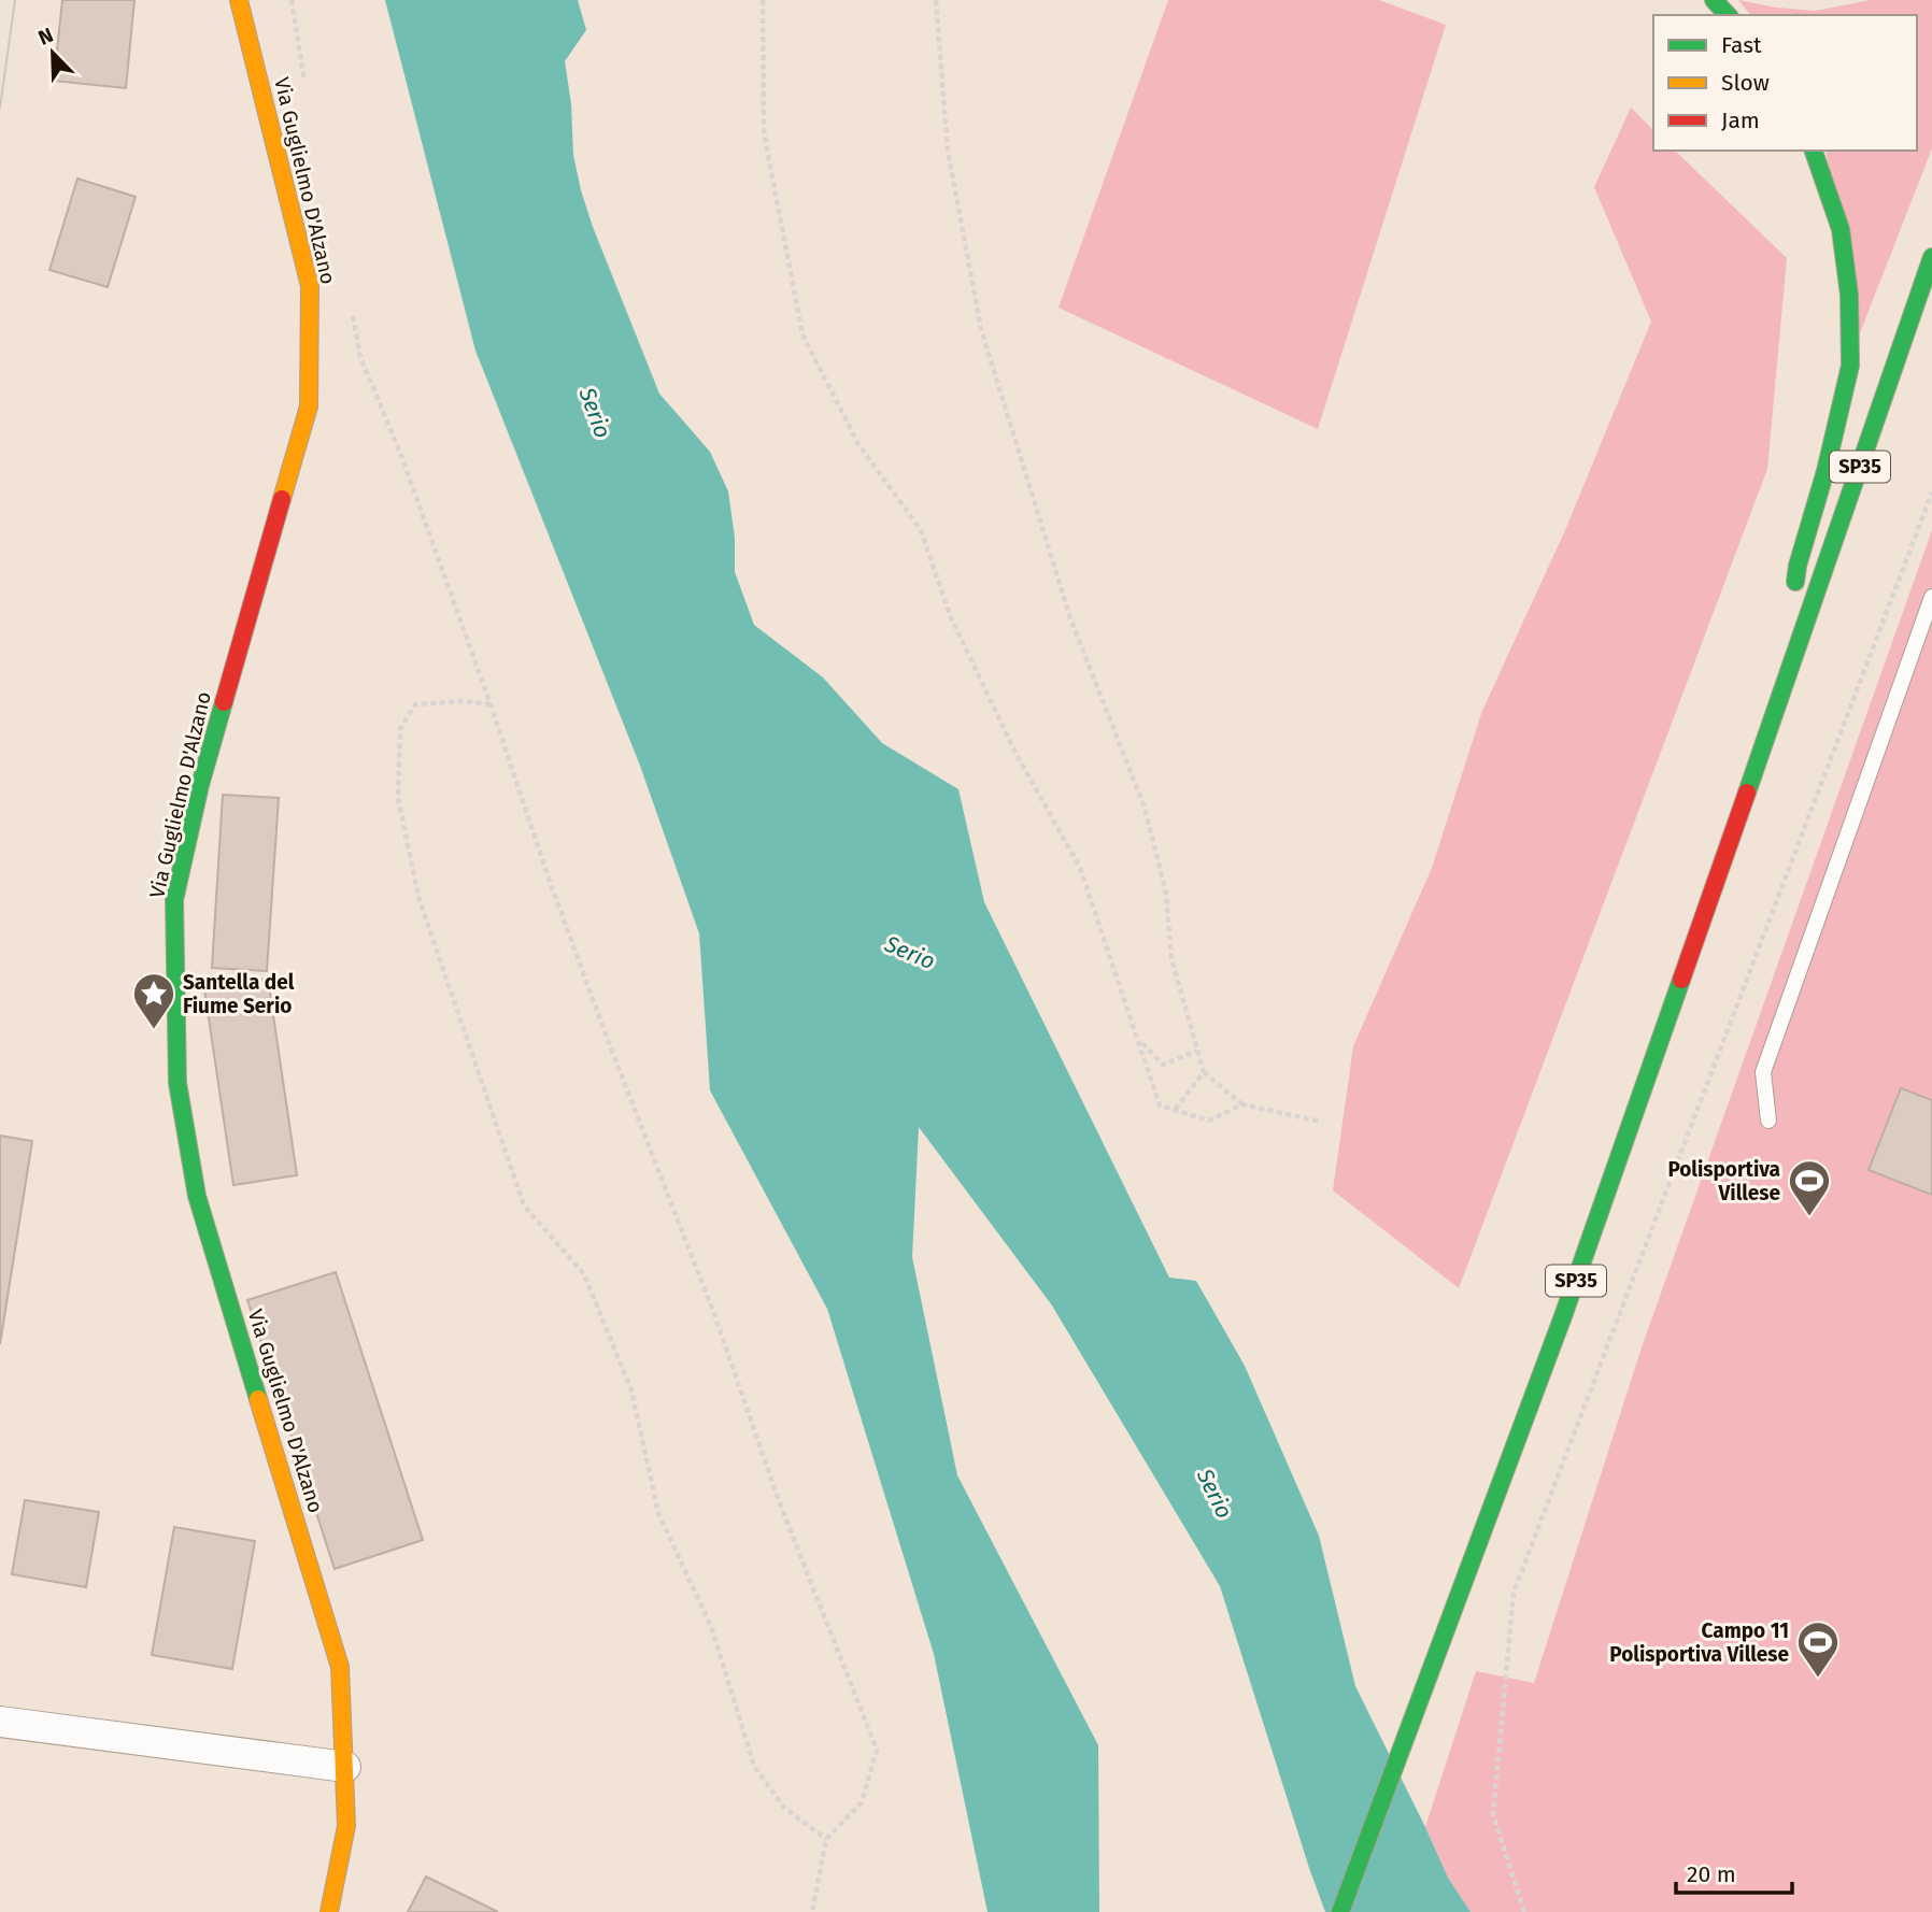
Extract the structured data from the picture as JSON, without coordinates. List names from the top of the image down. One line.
{"streets":{"main road":["Via Guglielmo D'Alzano","SP35"]},"water":["Serio"],"places":{"place":["Santella del Fiume Serio"],"sports":["Polisportiva Villese","Campo 11 Polisportiva Villese"]},"legend":["Fast","Slow","Jam"],"scale_bar":"20 m","north":"top left"}
